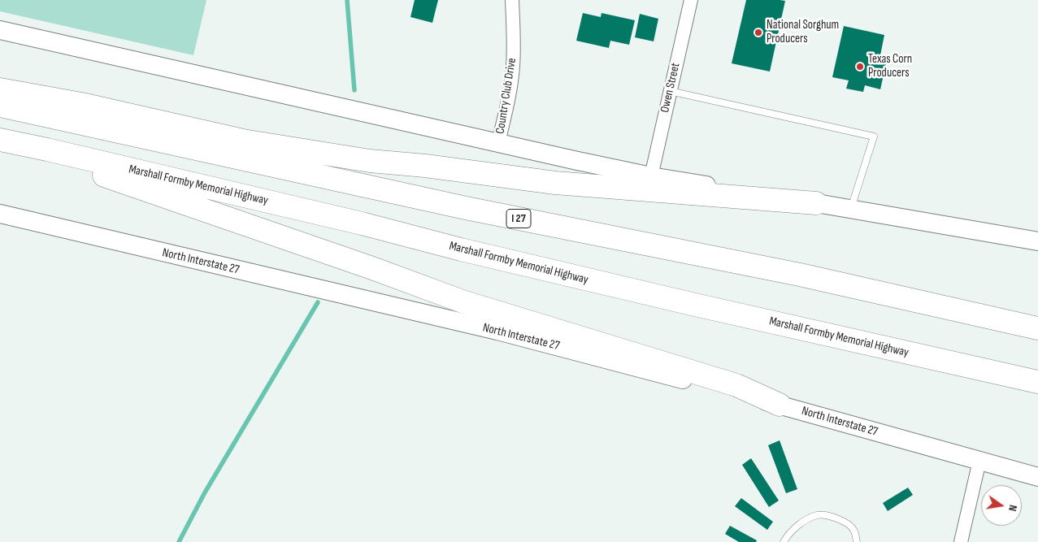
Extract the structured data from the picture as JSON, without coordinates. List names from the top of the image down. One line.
{"streets":{"highway":["Marshall Formby Memorial Highway","I 27"],"main road":["North Interstate 27"],"street":["Owen Street","Country Club Drive"]},"places":["National Sorghum Producers","Texas Corn Producers"],"north":"right"}
